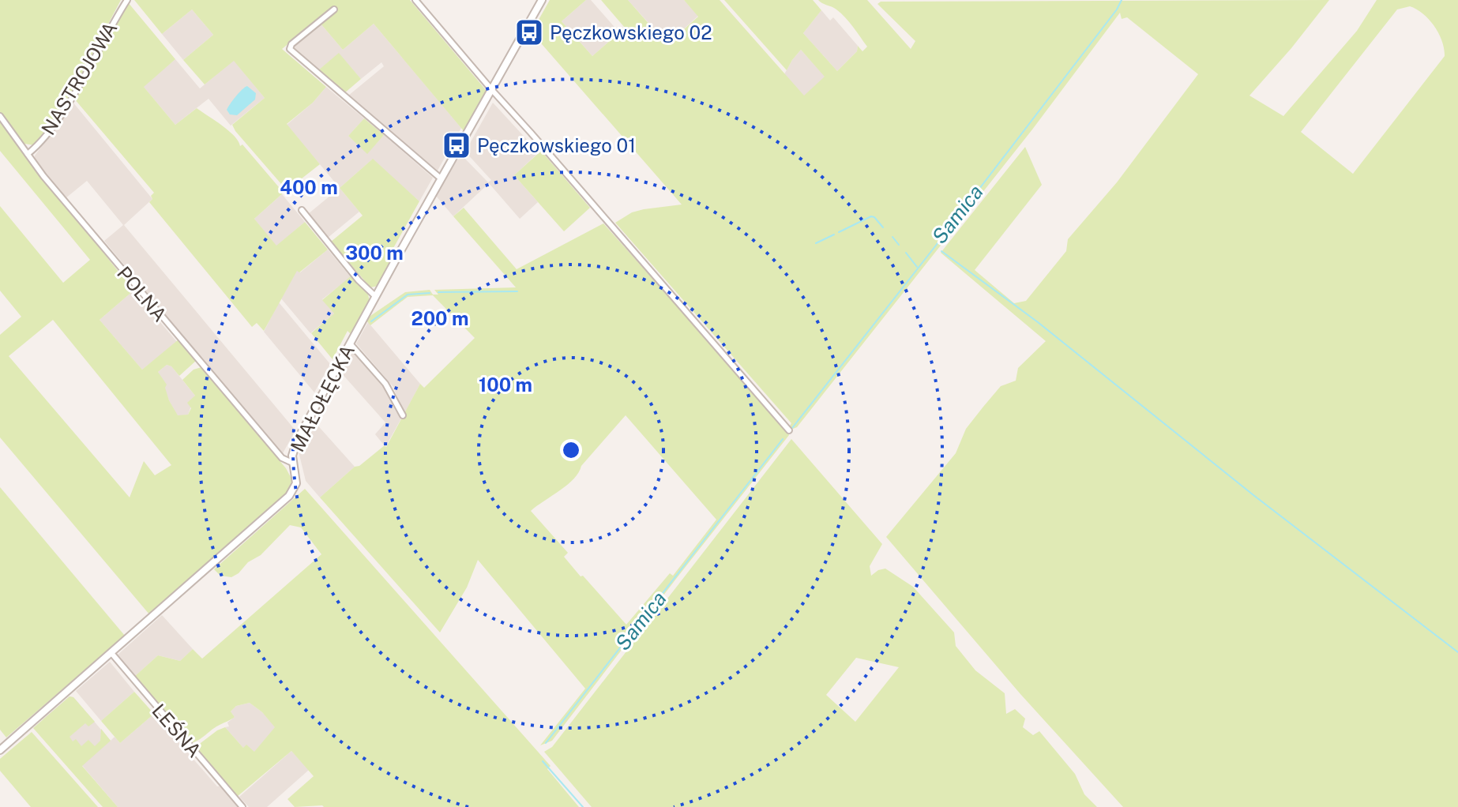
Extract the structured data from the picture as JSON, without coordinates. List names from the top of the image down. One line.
{"streets":{"street":["NASTROJOWA","POLNA","MAŁOŁĘCKA","LEŚNA"]},"crossings":[["NASTROJOWA","POLNA"],["POLNA","MAŁOŁĘCKA"],["MAŁOŁĘCKA","LEŚNA"]],"water":["Samica"],"places":{"bus stop":["Pęczkowskiego 02","Pęczkowskiego 01"]},"rings":["400 m","300 m","200 m","100 m"]}
